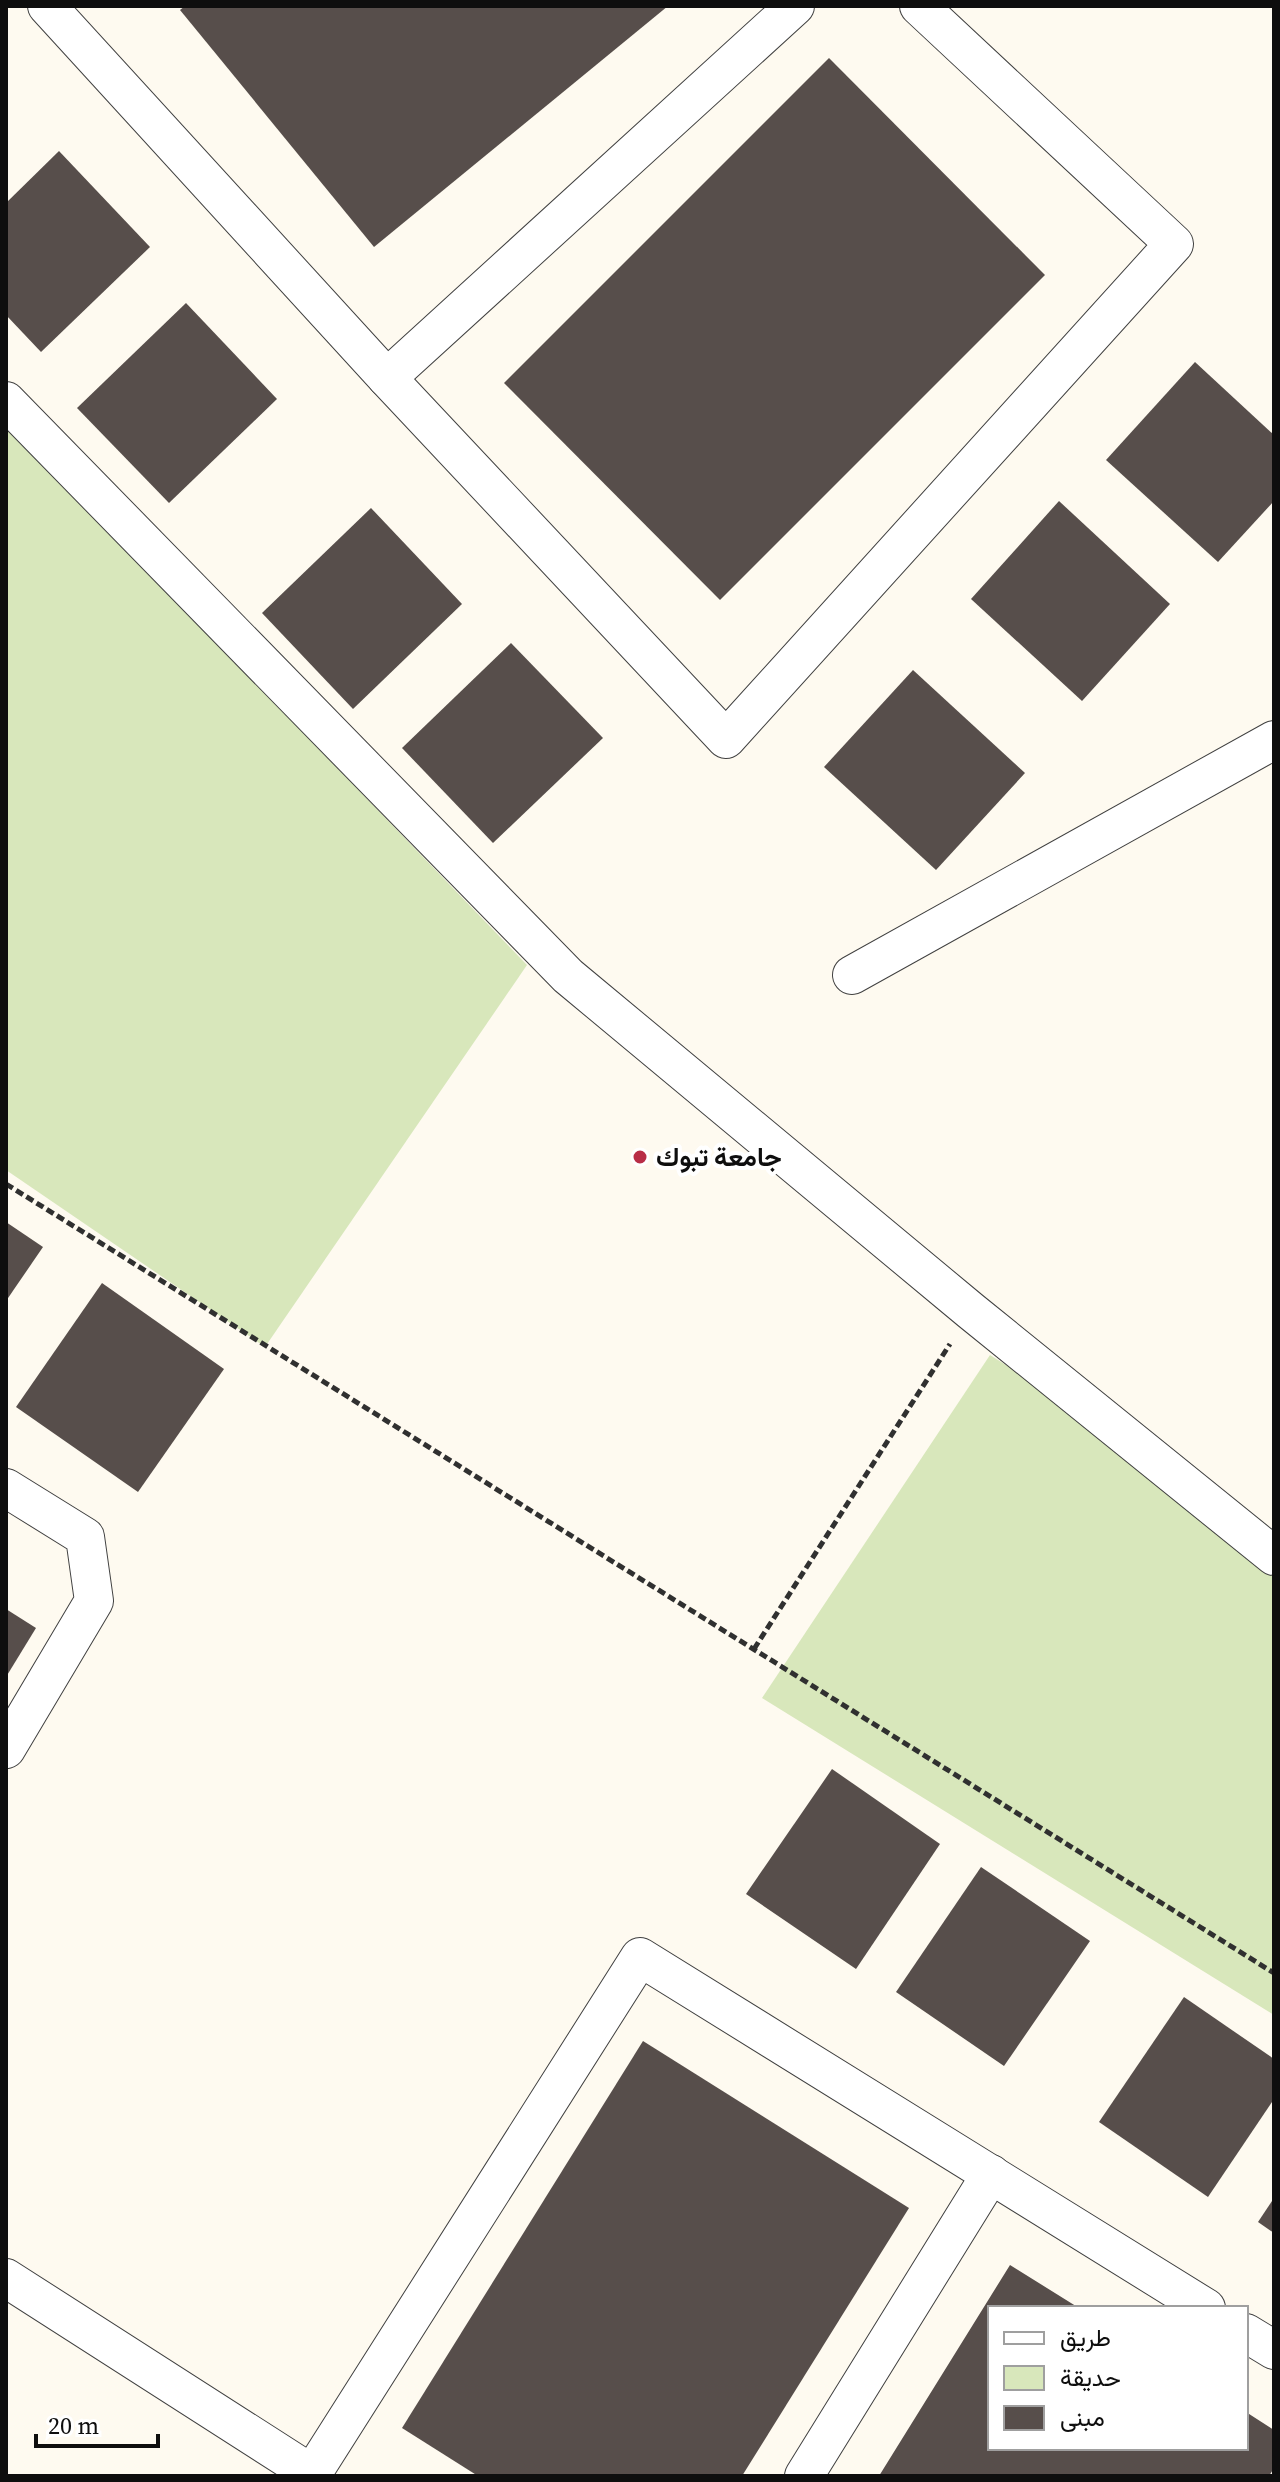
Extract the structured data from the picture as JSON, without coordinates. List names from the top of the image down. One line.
{"places":["جامعة تبوك"],"legend":["طريق","حديقة","مبنى"],"scale_bar":"20 m"}
